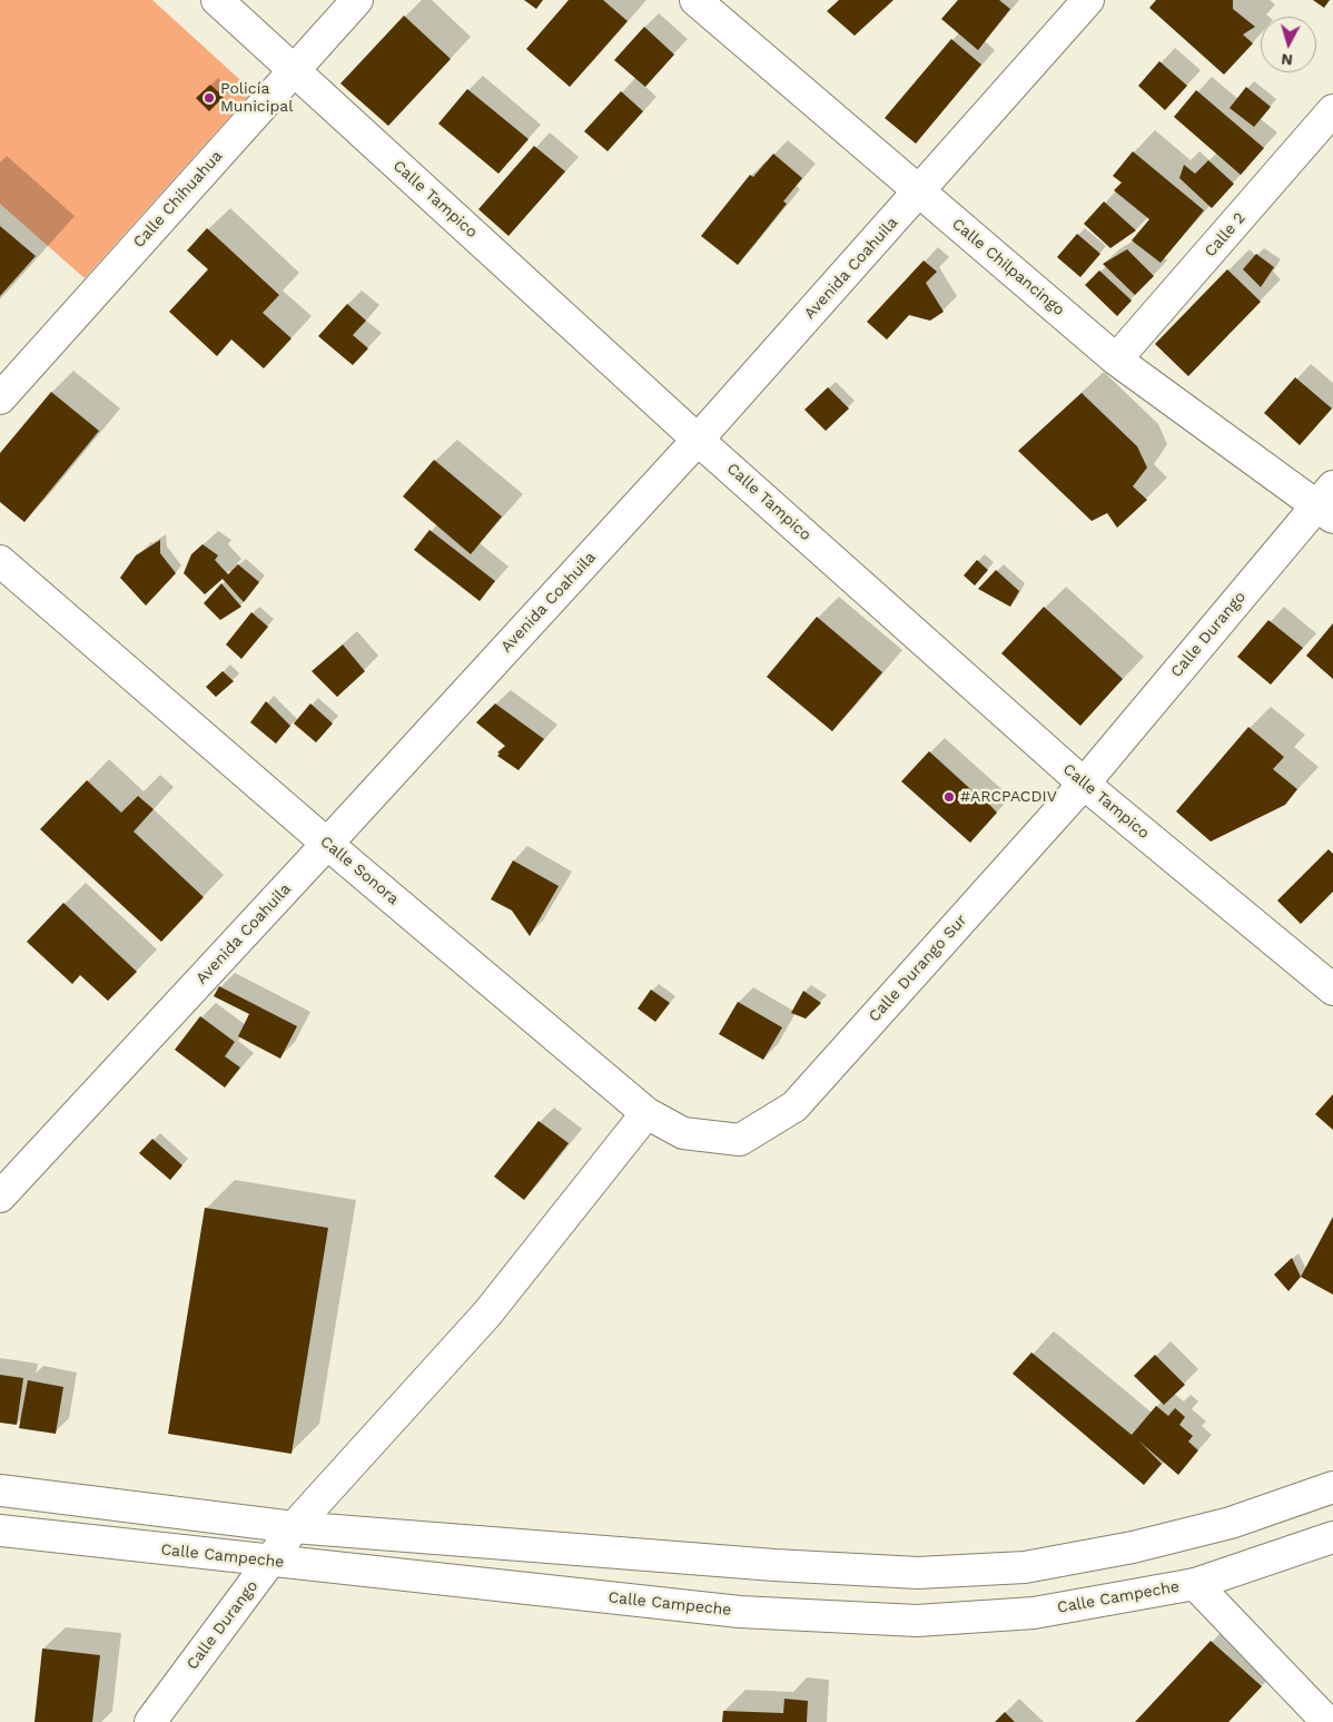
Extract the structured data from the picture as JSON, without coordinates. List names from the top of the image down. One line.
{"streets":{"street":["Calle Chihuahua","Calle Tampico","Calle 2","Calle Chilpancingo","Avenida Coahuila","Calle Durango","Calle Sonora","Calle Durango Sur","Calle Campeche"]},"crossings":[["Calle Chihuahua","Calle Tampico"],["Calle Tampico","Avenida Coahuila"],["Calle Tampico","Calle Durango"],["Calle Tampico","Calle Durango Sur"],["Calle 2","Calle Chilpancingo"],["Calle Chilpancingo","Avenida Coahuila"],["Calle Chilpancingo","Calle Durango"],["Avenida Coahuila","Calle Sonora"],["Calle Durango","Calle Sonora"],["Calle Durango","Calle Durango Sur"],["Calle Durango","Calle Campeche"],["Calle Sonora","Calle Durango Sur"]],"places":["Policía Municipal","#ARCPACDIV"],"north":"bottom"}
